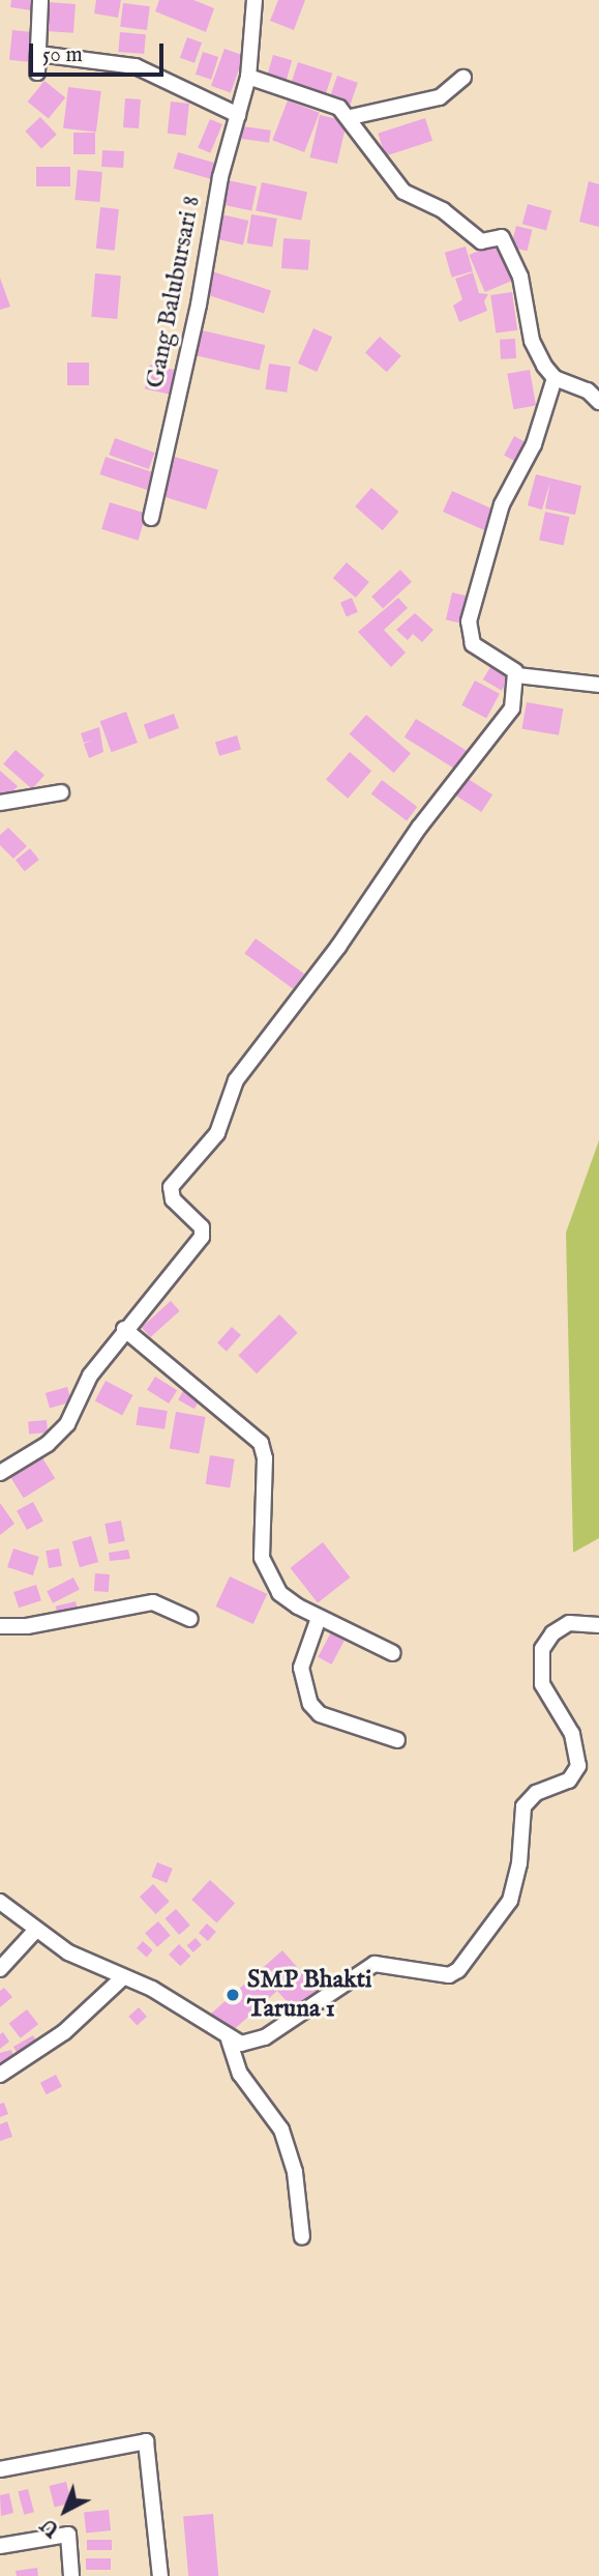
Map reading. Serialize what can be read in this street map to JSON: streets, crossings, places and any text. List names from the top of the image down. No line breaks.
{"streets":{"street":["Gang Balubursari 8"]},"places":["SMP Bhakti Taruna 1"],"scale_bar":"50 m","north":"bottom left"}
